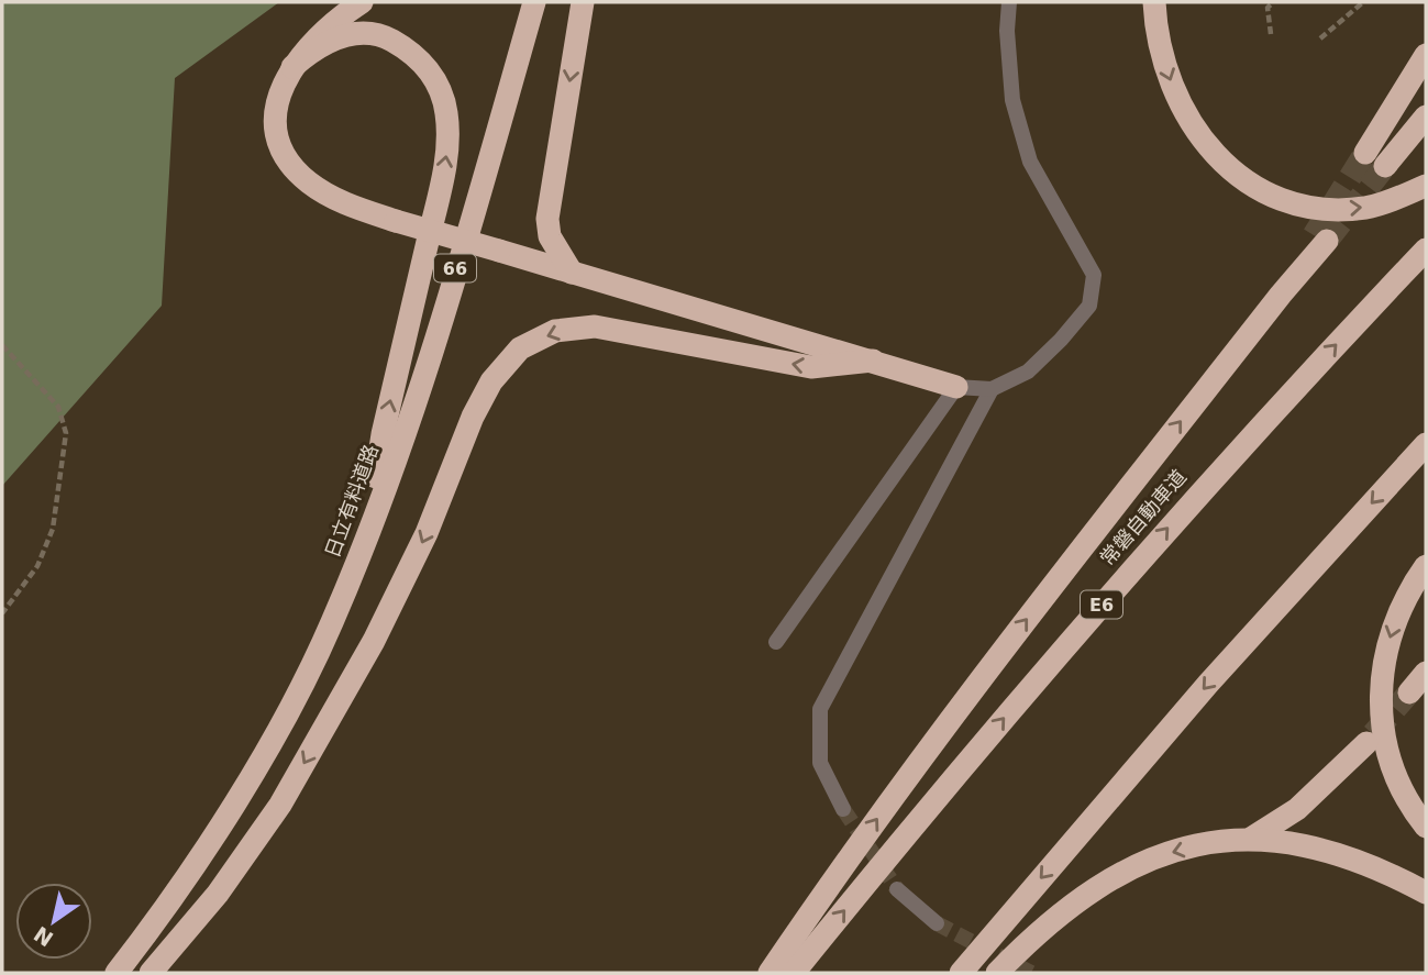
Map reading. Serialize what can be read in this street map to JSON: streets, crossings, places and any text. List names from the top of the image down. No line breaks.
{"streets":{"highway":["66","日立有料道路","常磐自動車道","E6"]},"north":"bottom left"}
